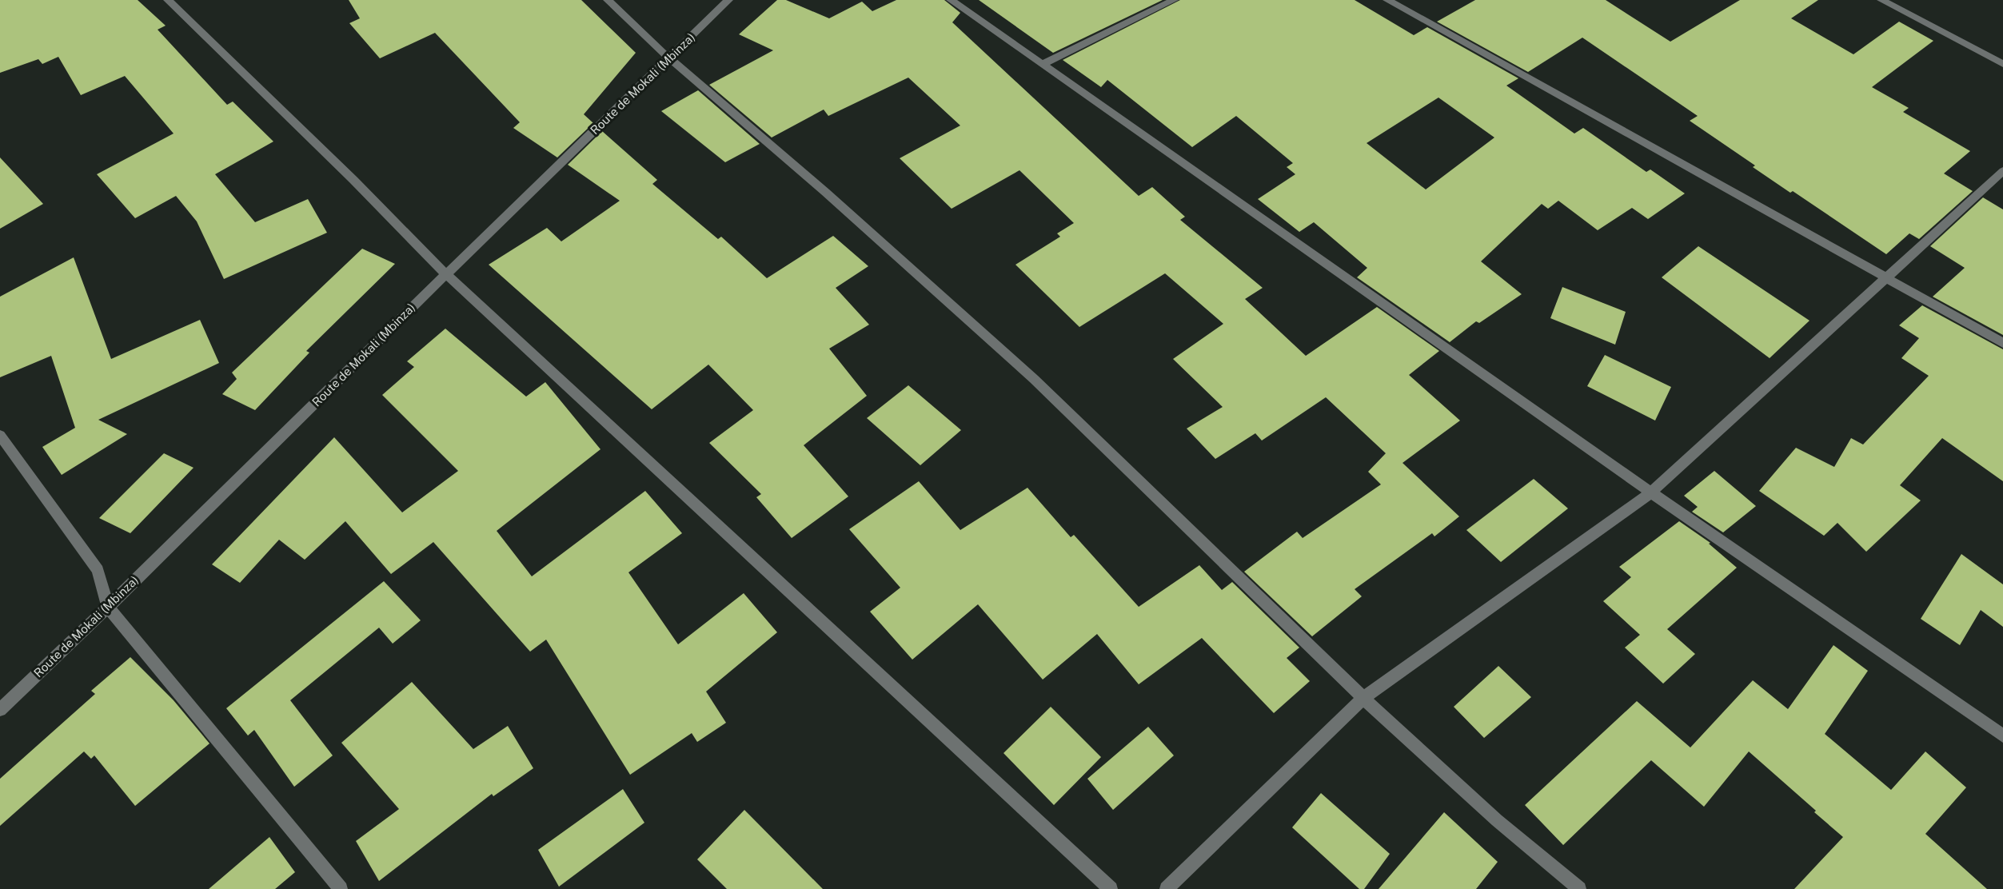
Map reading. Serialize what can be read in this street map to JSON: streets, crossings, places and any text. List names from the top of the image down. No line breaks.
{"streets":{"street":["Route de Mokali (Mbinza)"]}}
